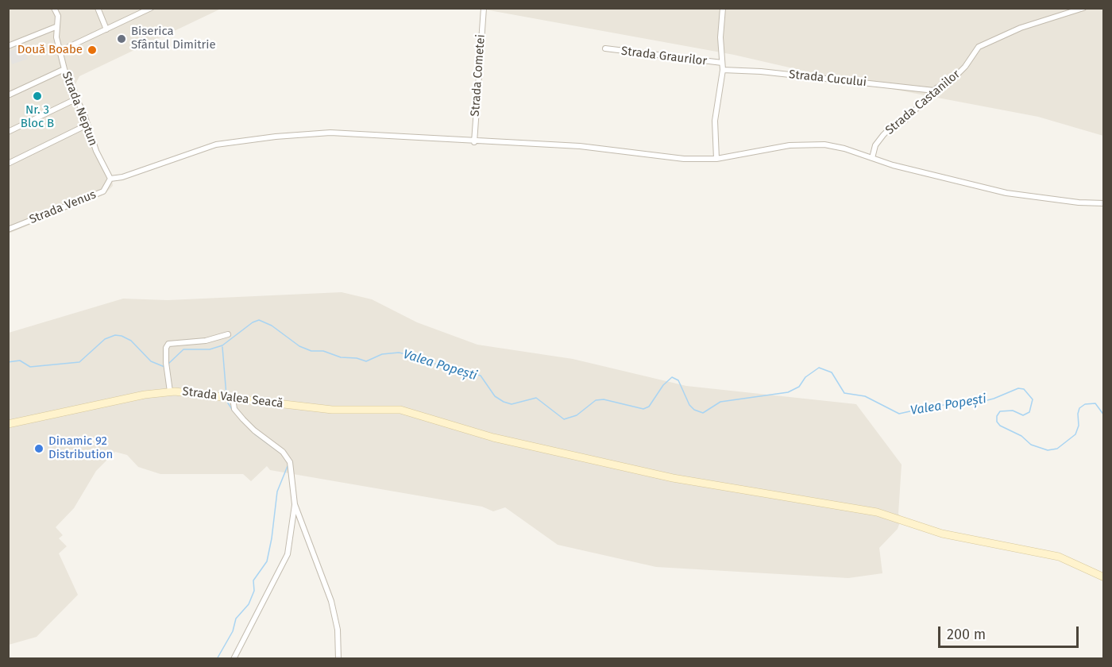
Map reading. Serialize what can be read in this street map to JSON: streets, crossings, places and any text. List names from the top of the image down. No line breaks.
{"streets":{"main road":["Strada Valea Seacă"],"street":["Strada Graurilor","Strada Cometei","Strada Cucului","Strada Castanilor","Strada Neptun","Strada Venus"]},"crossings":[["Strada Cucului","Strada Castanilor"],["Strada Neptun","Strada Venus"]],"water":["Valea Popești"],"places":["Biserica Sfântul Dimitrie","Două Boabe","Nr. 3 Bloc B","Dinamic 92 Distribution"],"scale_bar":"200 m"}
